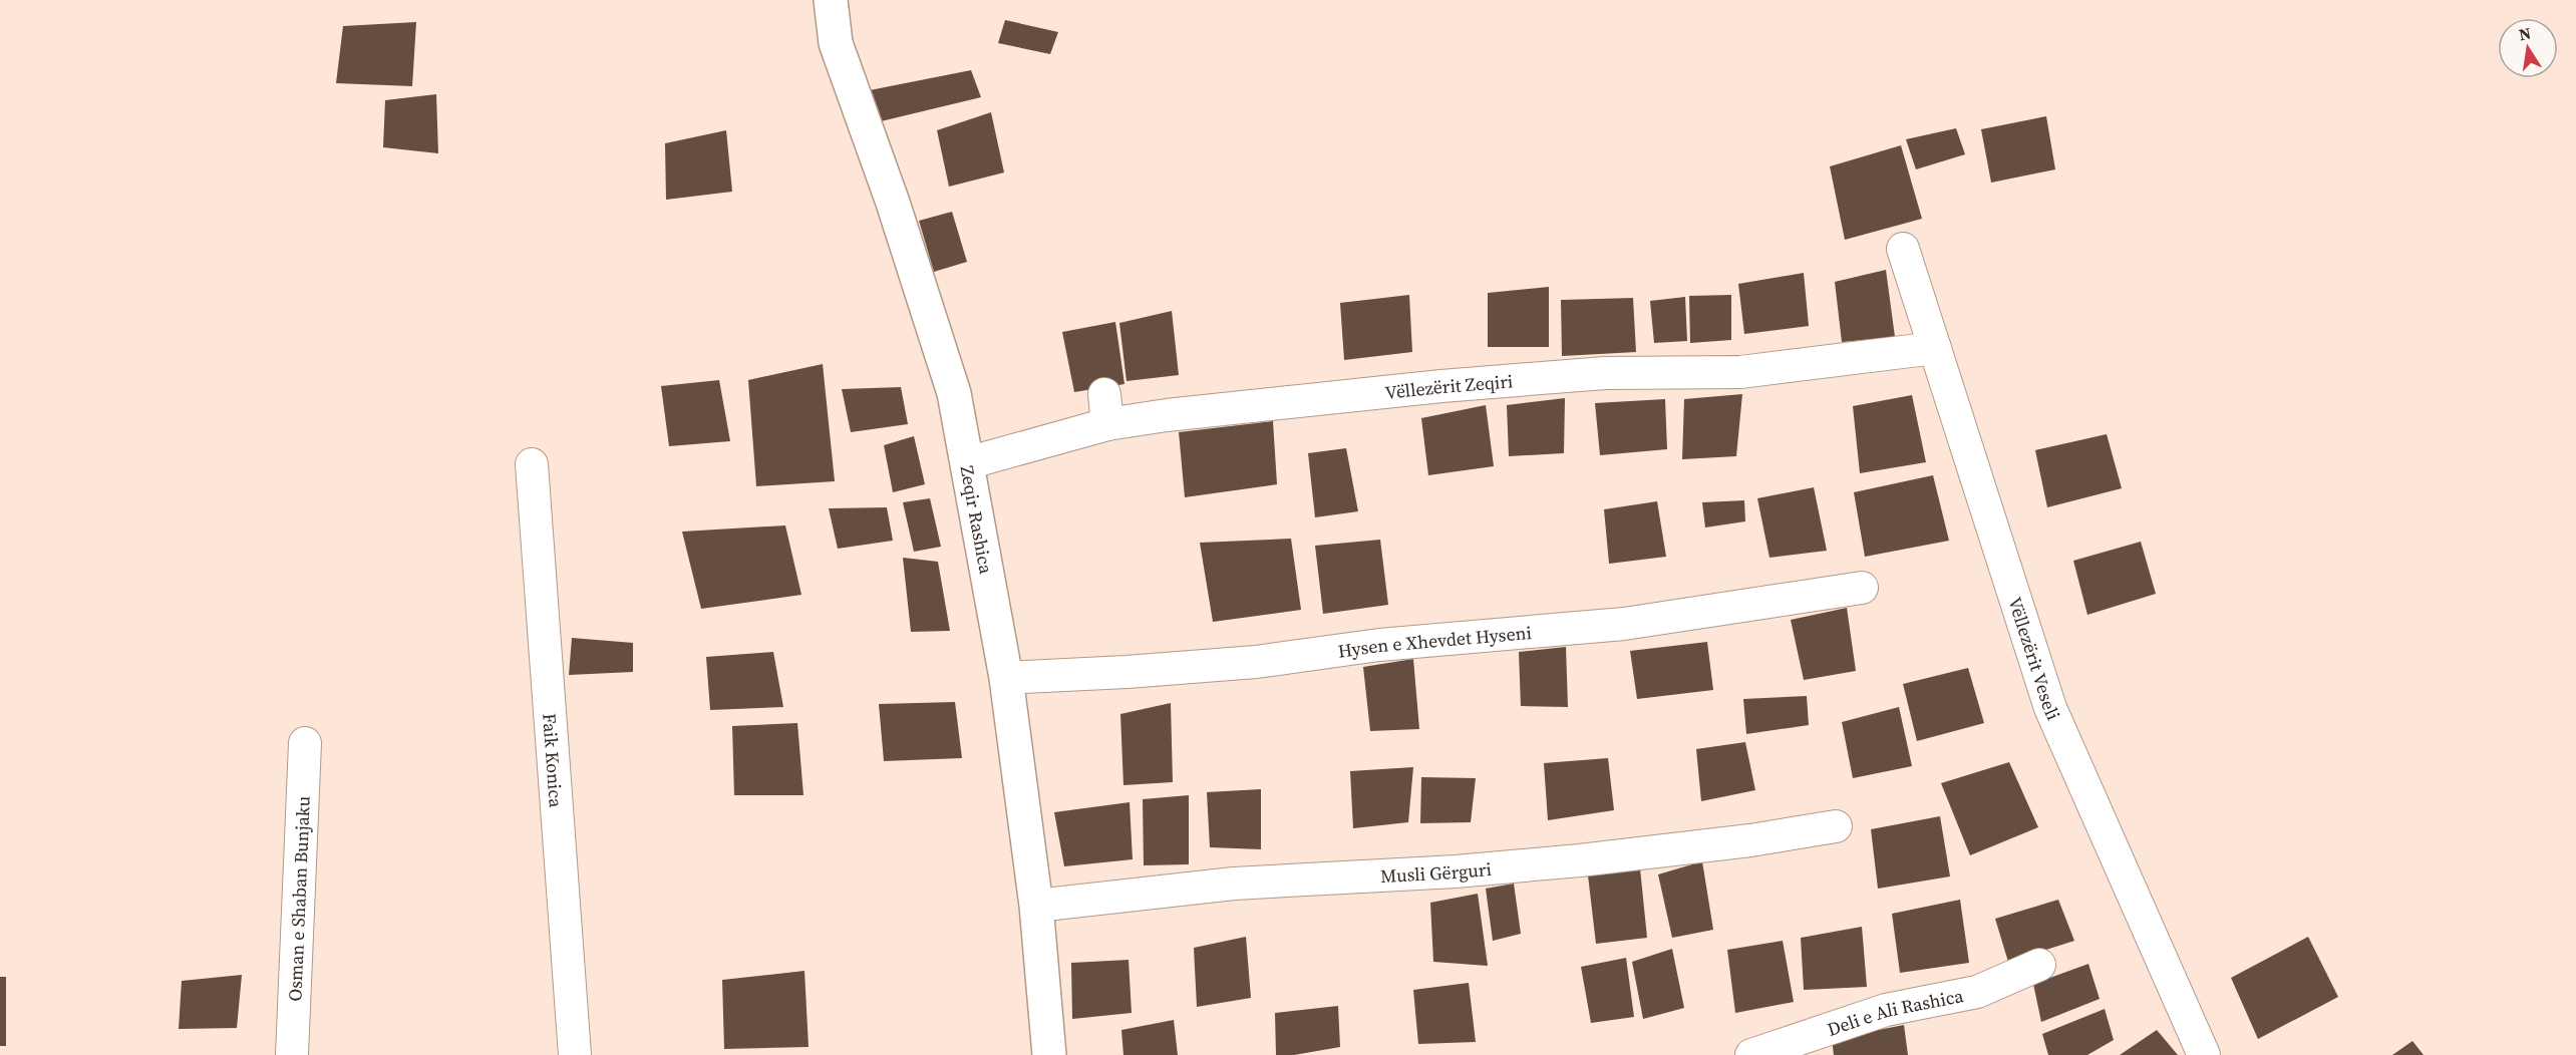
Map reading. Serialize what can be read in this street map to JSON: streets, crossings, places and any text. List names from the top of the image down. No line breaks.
{"streets":{"street":["Vëllezërit Zeqiri","Zeqir Rashica","Hysen e Xhevdet Hyseni","Vëllezërit Veseli","Faik Konica","Musli Gërguri","Osman e Shaban Bunjaku","Deli e Ali Rashica"]},"crossings":[["Vëllezërit Zeqiri","Zeqir Rashica"],["Vëllezërit Zeqiri","Vëllezërit Veseli"],["Zeqir Rashica","Hysen e Xhevdet Hyseni"],["Zeqir Rashica","Musli Gërguri"]],"north":"top"}
